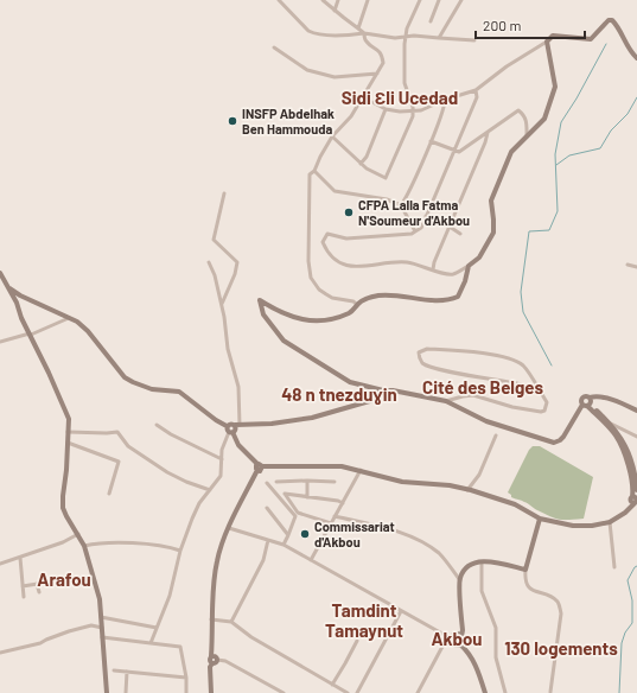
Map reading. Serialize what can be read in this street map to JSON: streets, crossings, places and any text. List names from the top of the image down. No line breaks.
{"districts":["Sidi Ɛli Ucedad","Cité des Belges","48 n tnezduɣin","Arafou","Tamdint Tamaynut","Akbou","130 logements"],"places":["INSFP Abdelhak Ben Hammouda","CFPA Lalla Fatma N'Soumeur d'Akbou","Commissariat d'Akbou"],"scale_bar":"200 m"}
